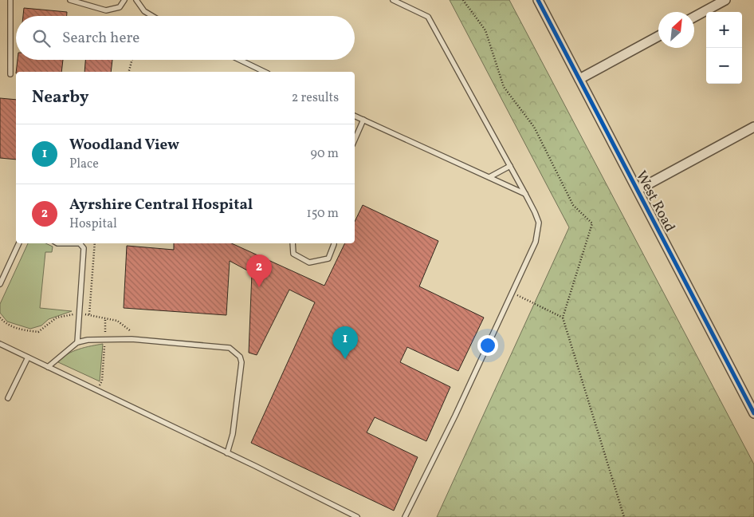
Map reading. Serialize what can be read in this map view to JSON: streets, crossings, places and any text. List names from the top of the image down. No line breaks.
{"streets":{"street":["West Road"]},"north":"top right","page":{"map_buttons":["+","−"],"search":"Search here","heading":["Nearby","2 results"],"list":[{"mark":"1","name":"Woodland View","note":"Place","value":"90 m"},{"mark":"2","name":"Ayrshire Central Hospital","note":"Hospital","value":"150 m"}],"pins":["2","1"]}}
